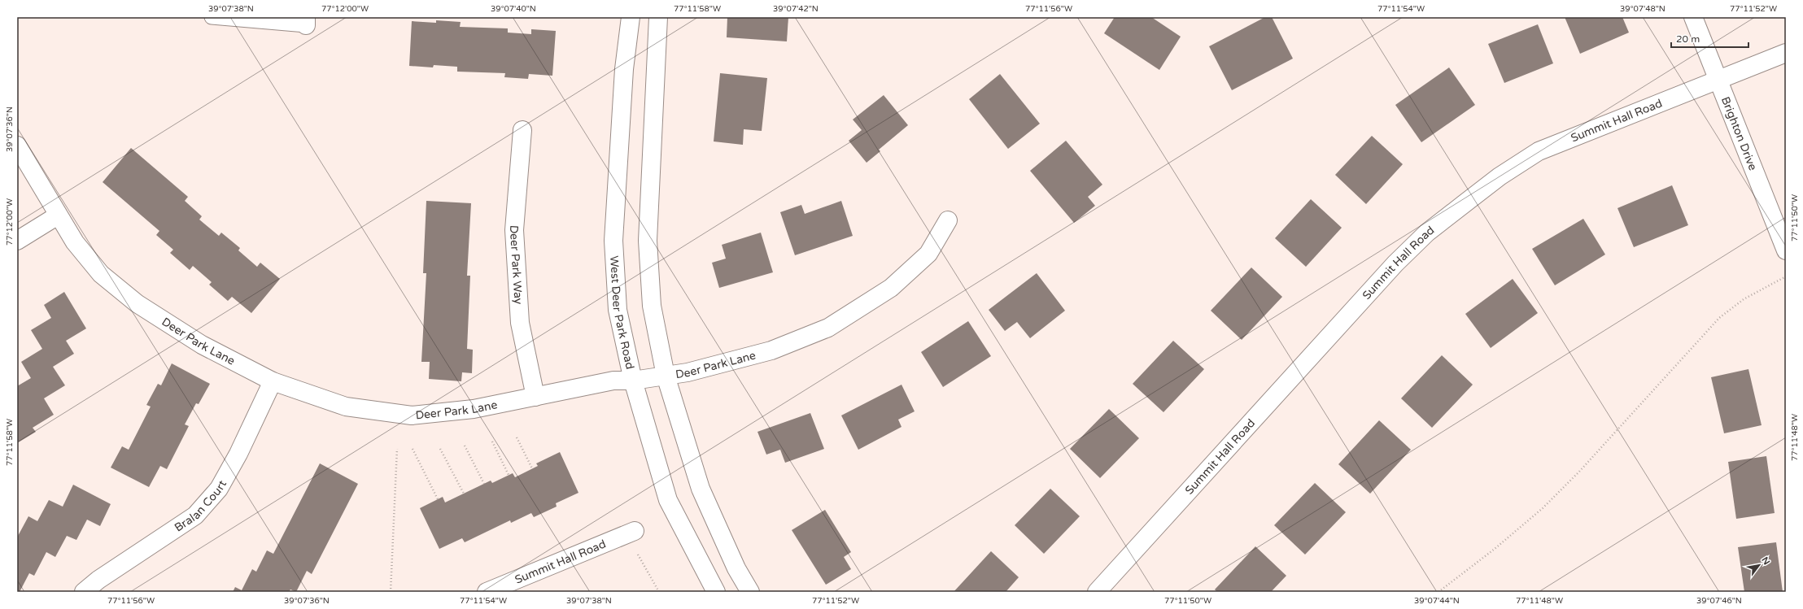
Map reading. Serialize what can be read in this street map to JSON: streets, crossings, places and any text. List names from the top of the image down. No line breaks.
{"streets":{"street":["Summit Hall Road","Brighton Drive","Deer Park Way","West Deer Park Road","Deer Park Lane","Bralan Court"]},"crossings":[["Summit Hall Road","Brighton Drive"],["Deer Park Way","Deer Park Lane"],["West Deer Park Road","Deer Park Lane"],["Deer Park Lane","Bralan Court"]],"scale_bar":"20 m","north":"top right","coordinates":["39°07'38\"N","77°12'00\"W","39°07'40\"N","77°11'58\"W","39°07'42\"N","77°11'56\"W","77°11'54\"W","39°07'48\"N","77°11'52\"W","39°07'36\"N","77°11'50\"W","77°11'48\"W","39°07'44\"N","39°07'46\"N"]}
